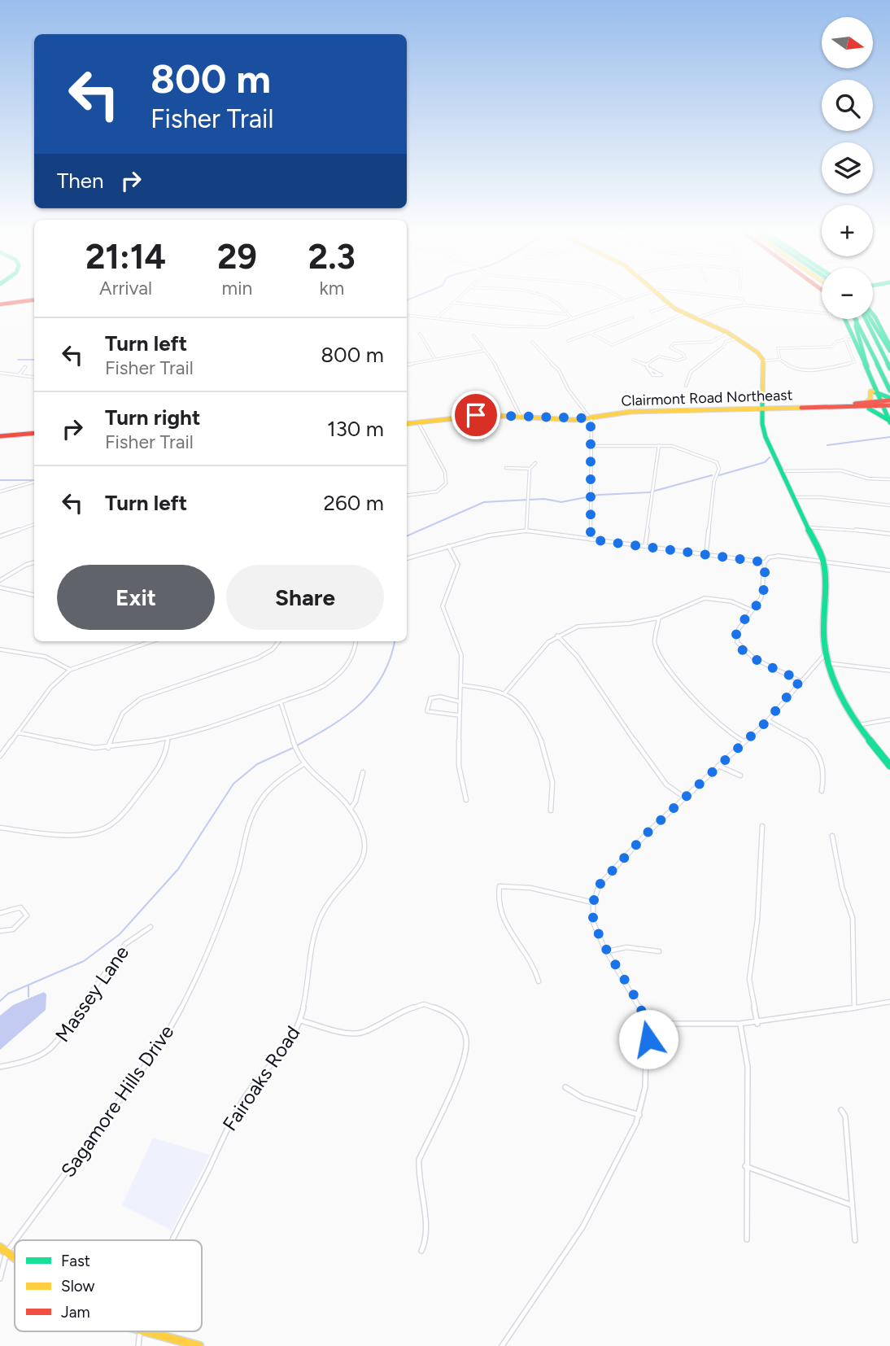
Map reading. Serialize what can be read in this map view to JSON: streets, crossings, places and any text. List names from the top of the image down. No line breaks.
{"streets":{"main road":["Clairmont Road Northeast"],"street":["Massey Lane","Fairoaks Road","Sagamore Hills Drive"]},"crossings":[["Fairoaks Road","Sagamore Hills Drive"]],"legend":["Fast","Slow","Jam"],"north":"right","page":{"map_buttons":["+","−"],"turn":["800 m","Fisher Trail"],"then":"Then","eta":["21:14","Arrival","29","min","2.3","km"],"list":[{"name":"Turn left","note":"Fisher Trail","value":"800 m"},{"name":"Turn right","note":"Fisher Trail","value":"130 m"},{"name":"Turn left","value":"260 m"}],"buttons":["Exit","Share"]}}
